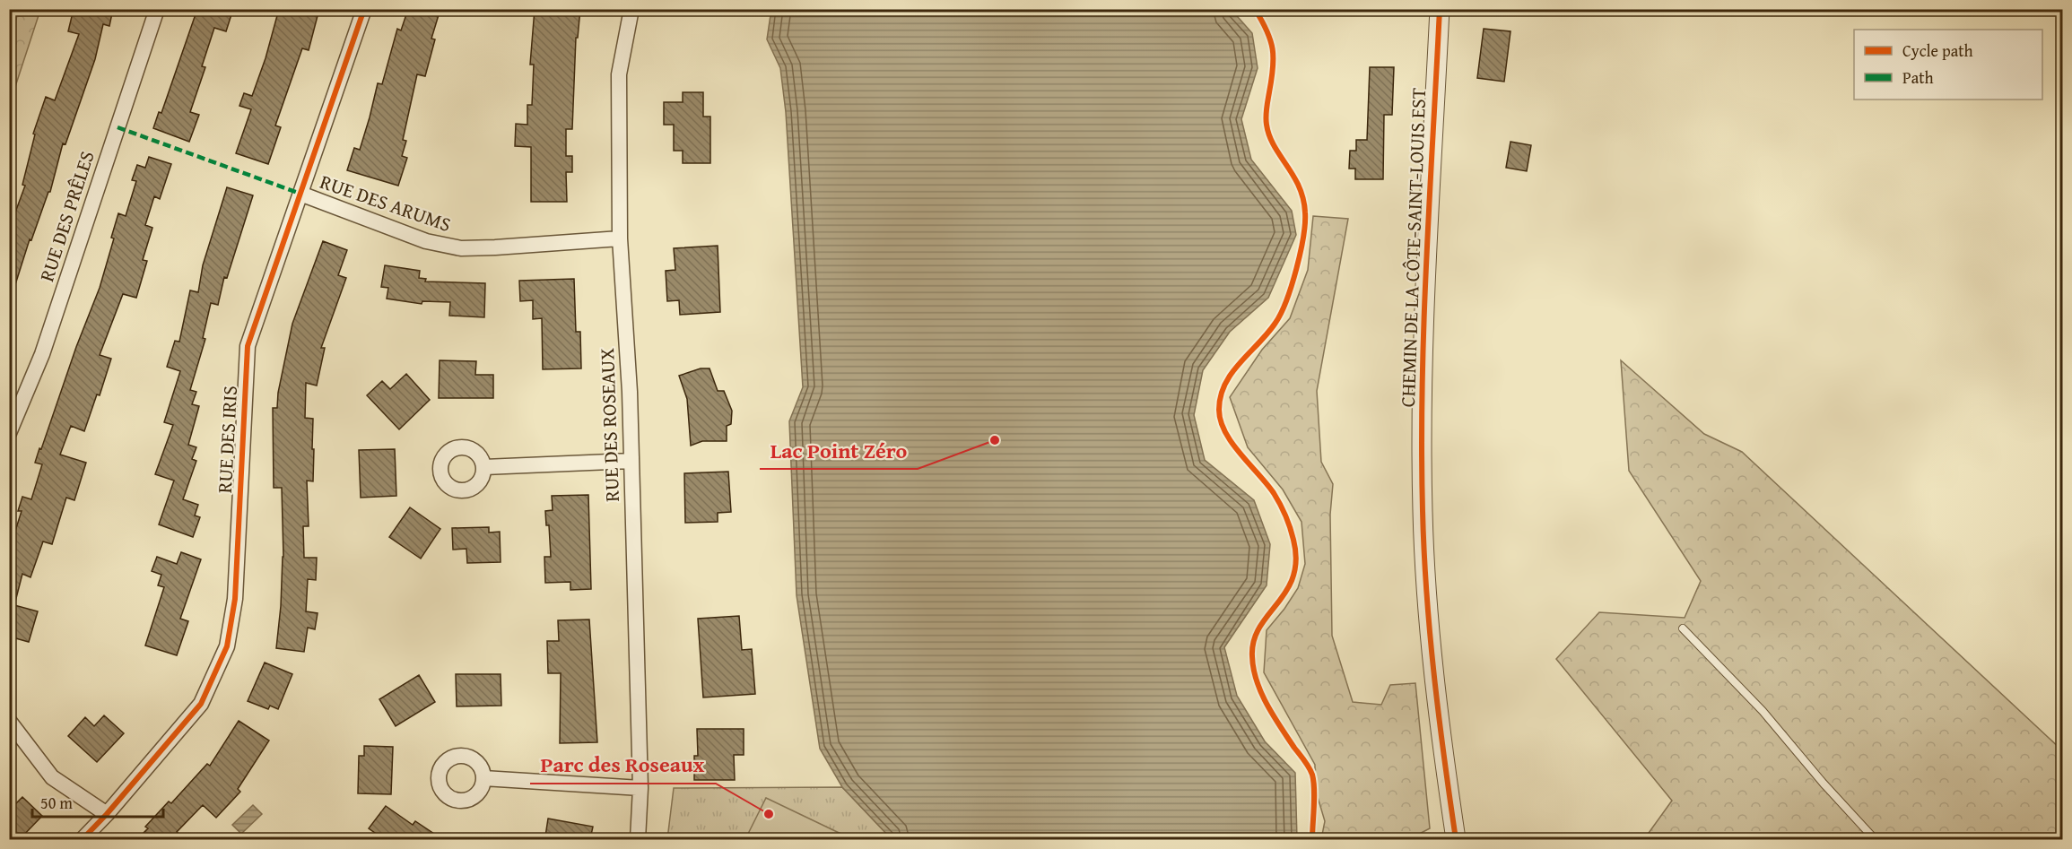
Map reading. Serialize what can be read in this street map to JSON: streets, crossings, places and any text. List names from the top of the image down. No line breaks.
{"streets":{"street":["RUE DES ARUMS","RUE DES PRÊLES","CHEMIN DE LA CÔTE-SAINT-LOUIS EST","RUE DES ROSEAUX","RUE DES IRIS"]},"crossings":[["RUE DES ARUMS","RUE DES ROSEAUX"],["RUE DES ARUMS","RUE DES IRIS"]],"places":["Lac Point Zéro","Parc des Roseaux"],"legend":["Cycle path","Path"],"scale_bar":"50 m"}
